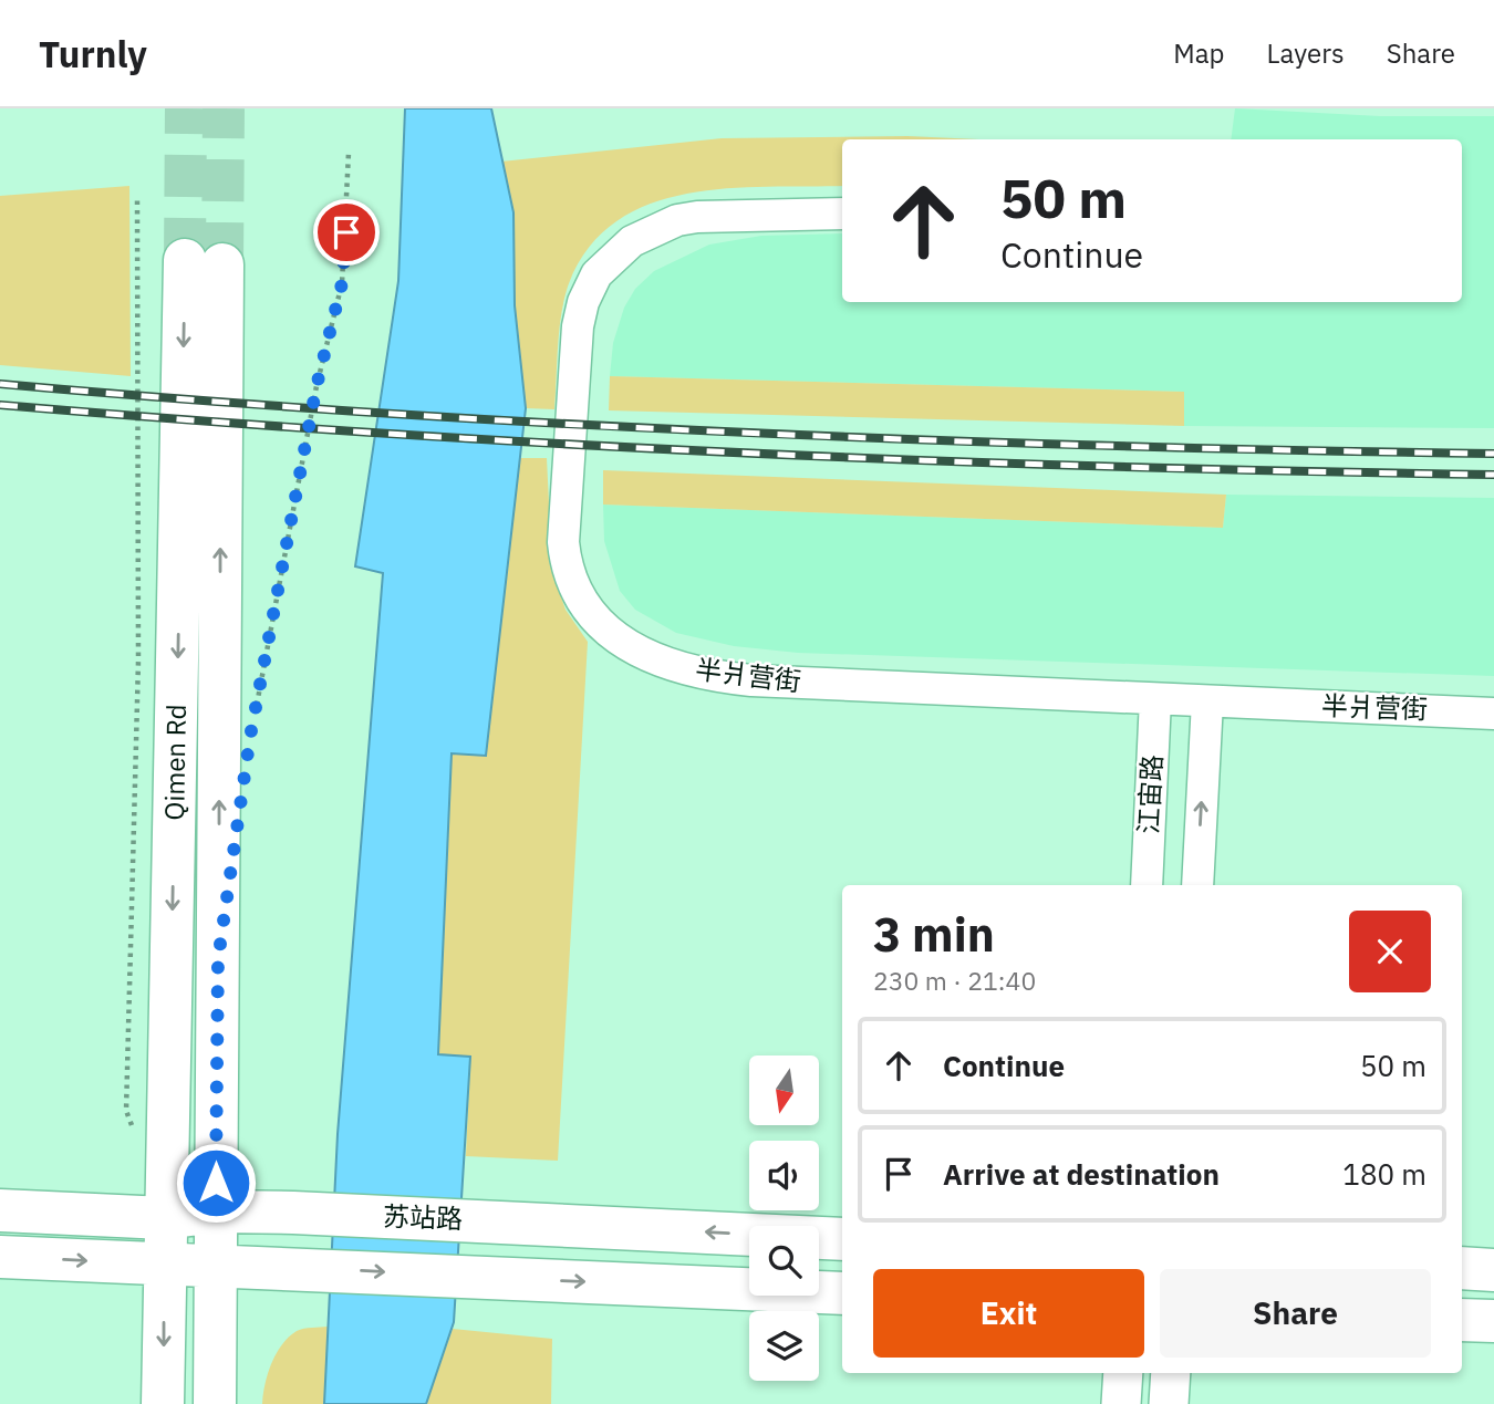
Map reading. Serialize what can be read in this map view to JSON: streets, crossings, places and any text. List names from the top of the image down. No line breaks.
{"streets":{"main road":["Qimen Rd","苏站路"],"street":["半爿营街","江宙路"]},"crossings":[["半爿营街","江宙路"],["Qimen Rd","苏站路"]],"north":"bottom","page":{"header":"Turnly","nav":["Map","Layers","Share"],"turn":["50 m","Continue"],"heading":["3 min","230 m · 21:40"],"list":[{"name":"Continue","value":"50 m"},{"name":"Arrive at destination","value":"180 m"}],"buttons":["Exit","Share"]}}
